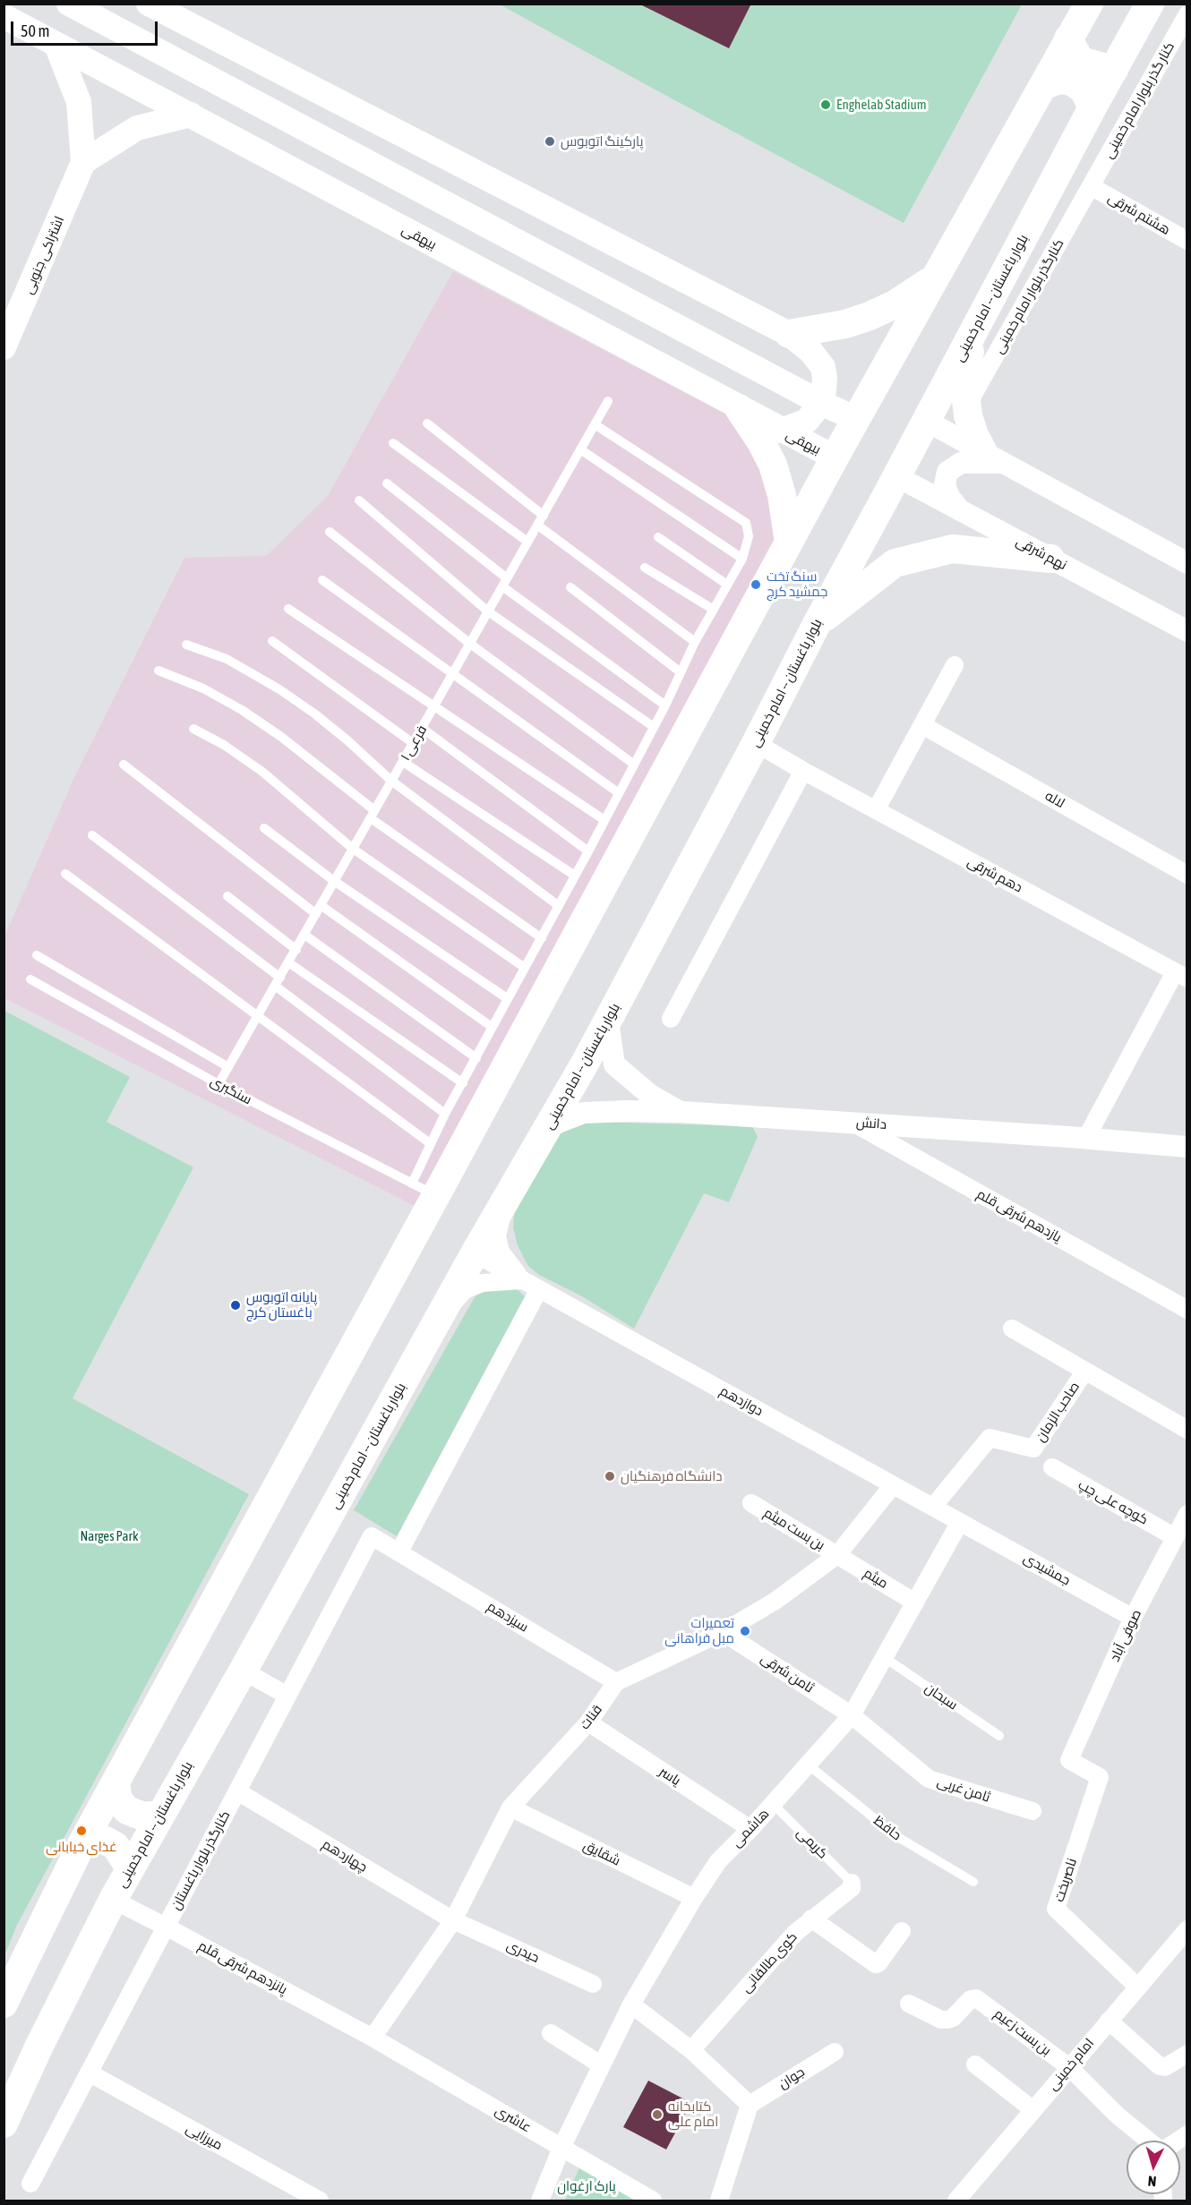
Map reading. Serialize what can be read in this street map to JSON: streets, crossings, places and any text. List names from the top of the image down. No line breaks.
{"streets":{"main road":["بیهقی","اشتراکی جنوبی","بلوار باغستان -- امام خمینی"],"street":["کنار گذر بلوار امام خمینی","هشتم شرقی","کنارگذر بلوار امام خمینی","نهم شرقی","لاله","دهم شرقی","دانش","یازدهم شرقی قلم","دوازدهم","صاحب الزمان","کوچه علی چپ","بن بست میثم","جمشیدی","میثم","سیزدهم","صوفی آباد","ثامن شرقی","قنات","یاسر","ثامن غربی","هاشمی","شقایق","چهاردهم","کنارگذر بلوار باغستان","ناصربخت","حیدری","کوی طالقانی","پانزدهم شرقی قلم","بن بست زعیم","امام خمینی","جوان","عاشری","میرزایی"],"lane":["۱ فرعی","سنگبری","سبحان","حافظ","کریمی"]},"crossings":[["کنار گذر بلوار امام خمینی","هشتم شرقی"],["کنار گذر بلوار امام خمینی","کنارگذر بلوار امام خمینی"],["هشتم شرقی","کنارگذر بلوار امام خمینی"],["بیهقی","اشتراکی جنوبی"],["بلوار باغستان -- امام خمینی","نهم شرقی"],["بلوار باغستان -- امام خمینی","دهم شرقی"],["بلوار باغستان -- امام خمینی","دانش"],["بلوار باغستان -- امام خمینی","دوازدهم"],["بلوار باغستان -- امام خمینی","پانزدهم شرقی قلم"],["۱ فرعی","سنگبری"],["دانش","یازدهم شرقی قلم"],["دوازدهم","صاحب الزمان"],["دوازدهم","جمشیدی"],["دوازدهم","هاشمی"],["کوچه علی چپ","صوفی آباد"],["بن بست میثم","میثم"],["جمشیدی","صوفی آباد"],["جمشیدی","هاشمی"],["میثم","هاشمی"],["سیزدهم","قنات"],["سیزدهم","کنارگذر بلوار باغستان"],["صوفی آباد","ناصربخت"],["ثامن شرقی","ثامن غربی"],["ثامن شرقی","هاشمی"],["سبحان","هاشمی"],["قنات","یاسر"],["قنات","شقایق"],["قنات","چهاردهم"],["قنات","حیدری"],["قنات","پانزدهم شرقی قلم"],["قنات","عاشری"],["یاسر","هاشمی"],["ثامن غربی","هاشمی"],["هاشمی","حافظ"],["هاشمی","کریمی"],["هاشمی","شقایق"],["هاشمی","عاشری"],["کریمی","کوی طالقانی"],["چهاردهم","کنارگذر بلوار باغستان"],["چهاردهم","حیدری"],["کنارگذر بلوار باغستان","پانزدهم شرقی قلم"],["کنارگذر بلوار باغستان","میرزایی"],["ناصربخت","امام خمینی"],["پانزدهم شرقی قلم","عاشری"],["بن بست زعیم","امام خمینی"]],"parks":["Narges Park","پارک ارغوان"],"places":["Enghelab Stadium","پارکینگ اتوبوس","سنگ تخت جمشید کرج","پایانه اتوبوس باغستان کرج","دانشگاه فرهنگیان","تعمیرات مبل فراهانی","غذای خیابانی","کتابخانه امام علی"],"scale_bar":"50 m","north":"bottom"}
